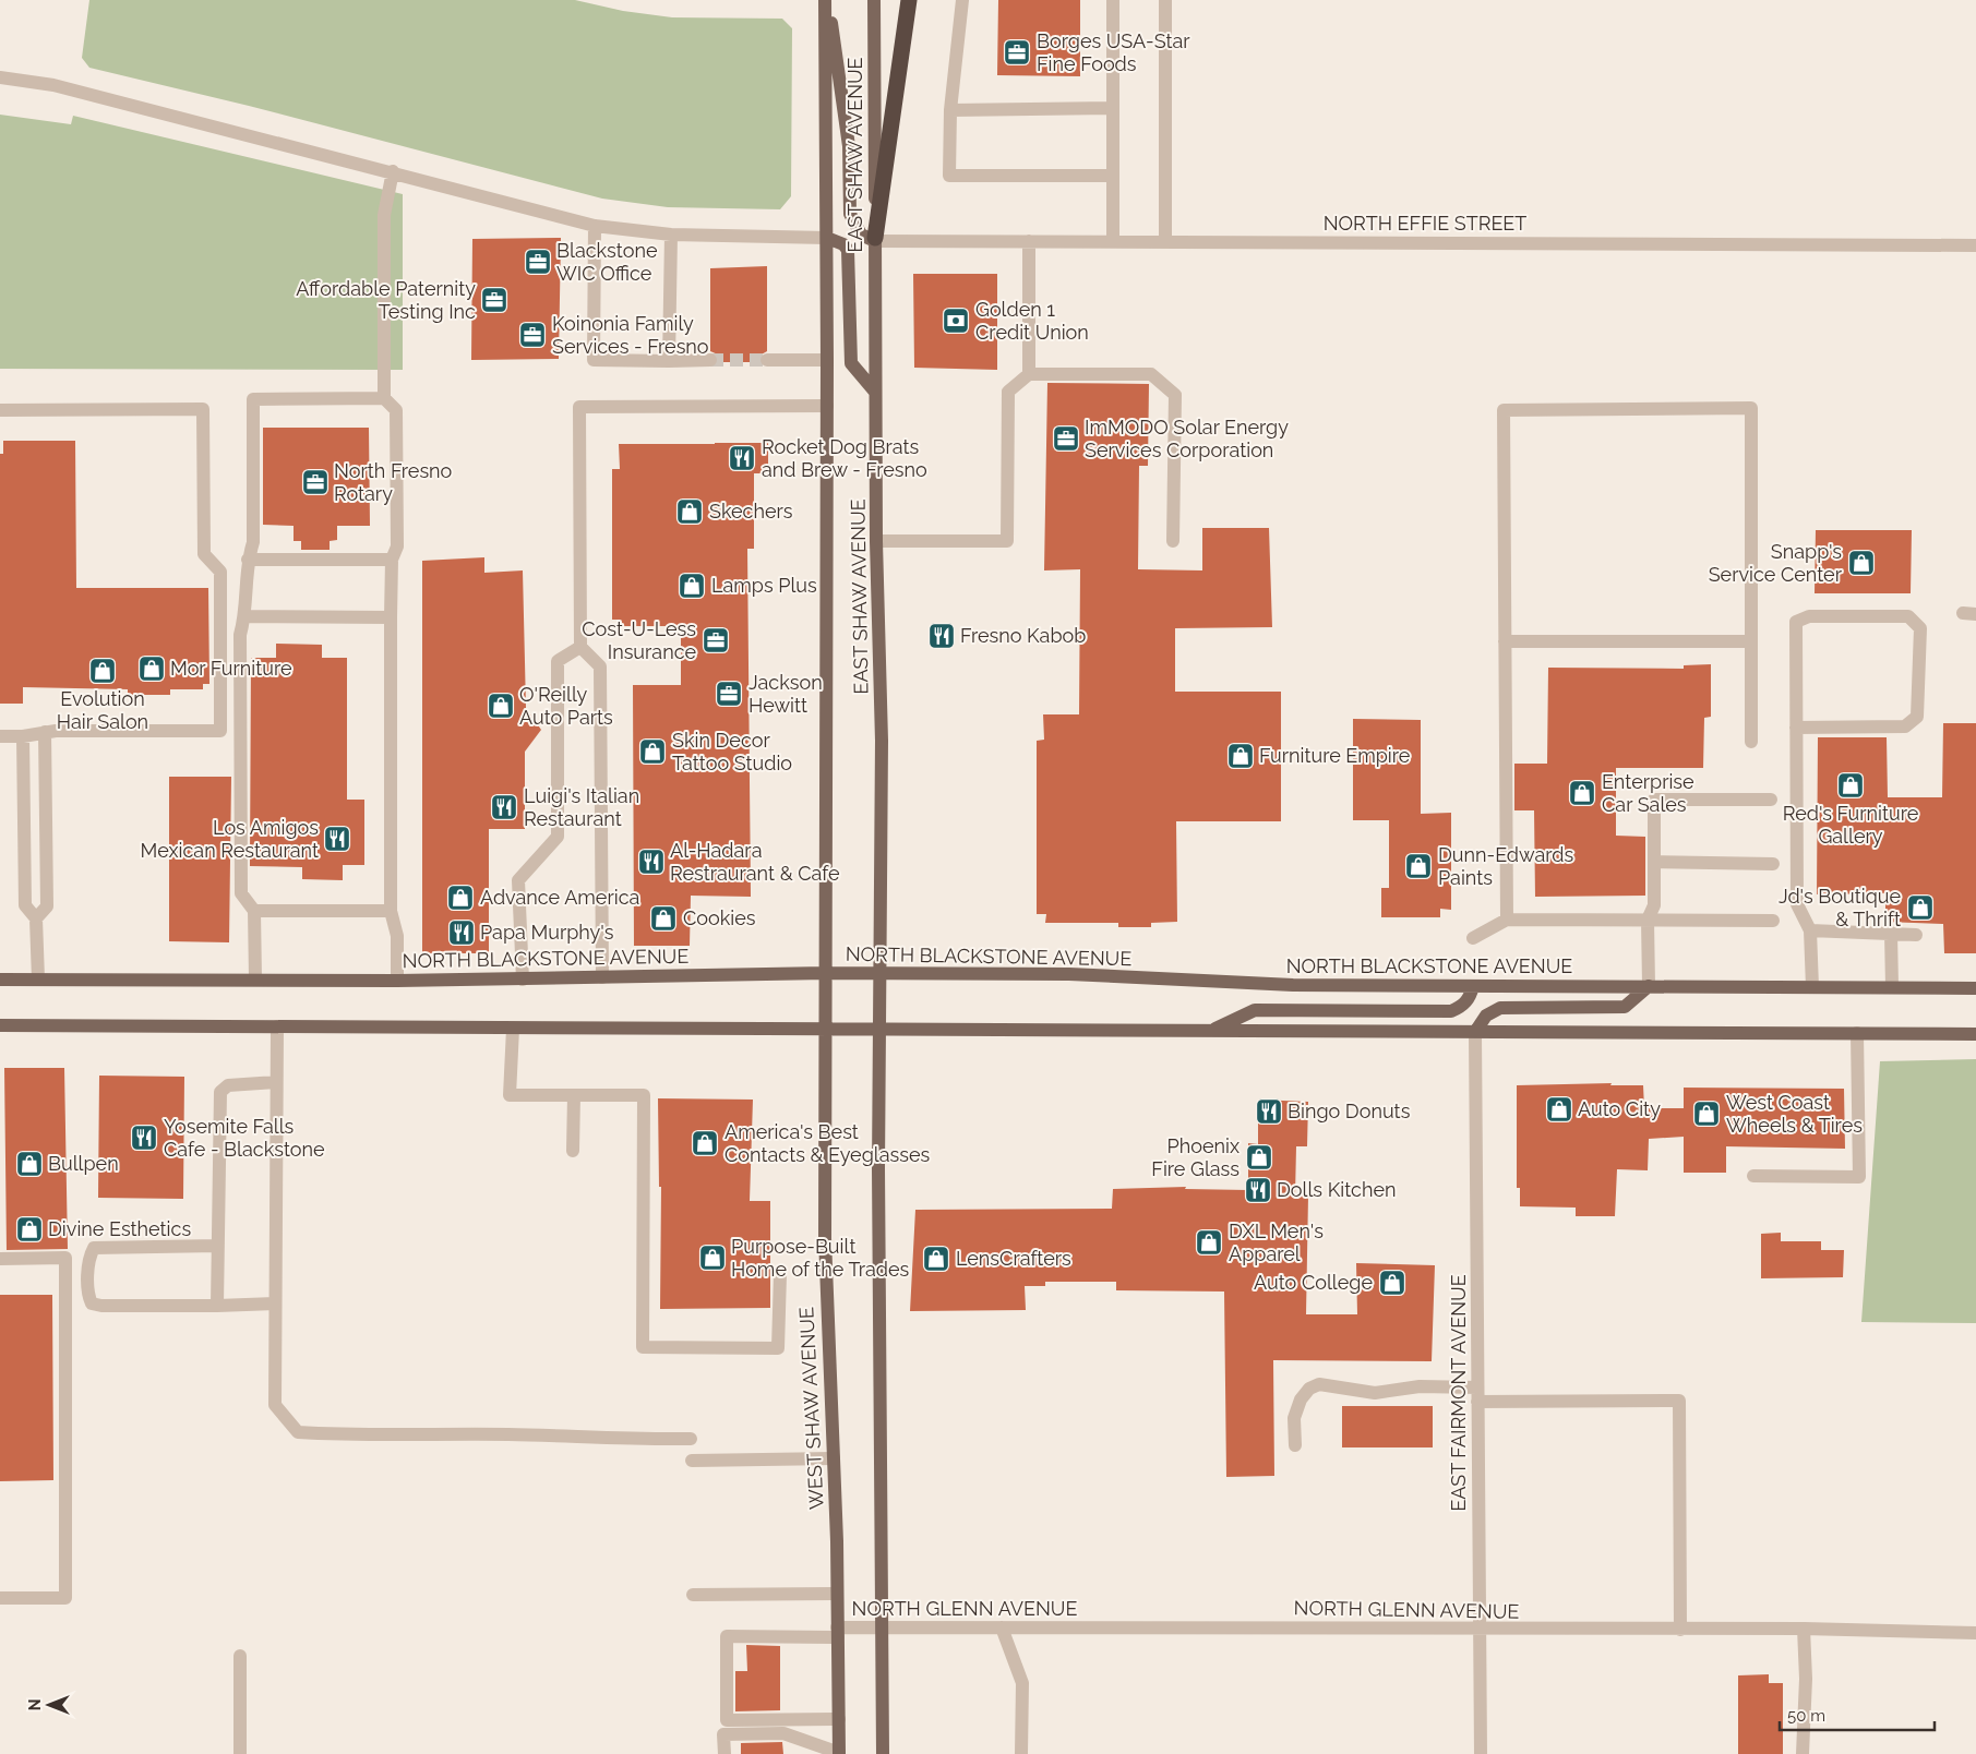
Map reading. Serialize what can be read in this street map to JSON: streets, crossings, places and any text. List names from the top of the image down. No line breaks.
{"streets":{"main road":["EAST SHAW AVENUE","NORTH BLACKSTONE AVENUE","WEST SHAW AVENUE"],"street":["NORTH EFFIE STREET","EAST FAIRMONT AVENUE","NORTH GLENN AVENUE"]},"crossings":[["EAST SHAW AVENUE","NORTH EFFIE STREET"],["EAST SHAW AVENUE","NORTH BLACKSTONE AVENUE"],["EAST SHAW AVENUE","WEST SHAW AVENUE"],["EAST FAIRMONT AVENUE","NORTH GLENN AVENUE"],["WEST SHAW AVENUE","NORTH GLENN AVENUE"]],"places":{"office":["Borges USA-Star Fine Foods","Blackstone WIC Office","Affordable Paternity Testing Inc","Koinonia Family Services - Fresno","ImMODO Solar Energy Services Corporation","North Fresno Rotary","Cost-U-Less Insurance","Jackson Hewitt"],"bank":["Golden 1 Credit Union"],"restaurant":["Rocket Dog Brats and Brew - Fresno","Fresno Kabob","Luigi's Italian Restaurant","Los Amigos Mexican Restaurant","Al-Hadara Restraurant & Cafe","Papa Murphy's","Bingo Donuts","Yosemite Falls Cafe - Blackstone","Dolls Kitchen"],"shop":["Skechers","Snapp's Service Center","Lamps Plus","Mor Furniture","Evolution Hair Salon","O'Reilly Auto Parts","Skin Decor Tattoo Studio","Furniture Empire","Red's Furniture Gallery","Enterprise Car Sales","Dunn-Edwards Paints","Advance America","Jd's Boutique & Thrift","Cookies","Auto City","West Coast Wheels & Tires","America's Best Contacts & Eyeglasses","Phoenix Fire Glass","Bullpen","Divine Esthetics","DXL Men's Apparel","Purpose-Built Home of the Trades","LensCrafters","Auto College"]},"scale_bar":"50 m","north":"left"}
